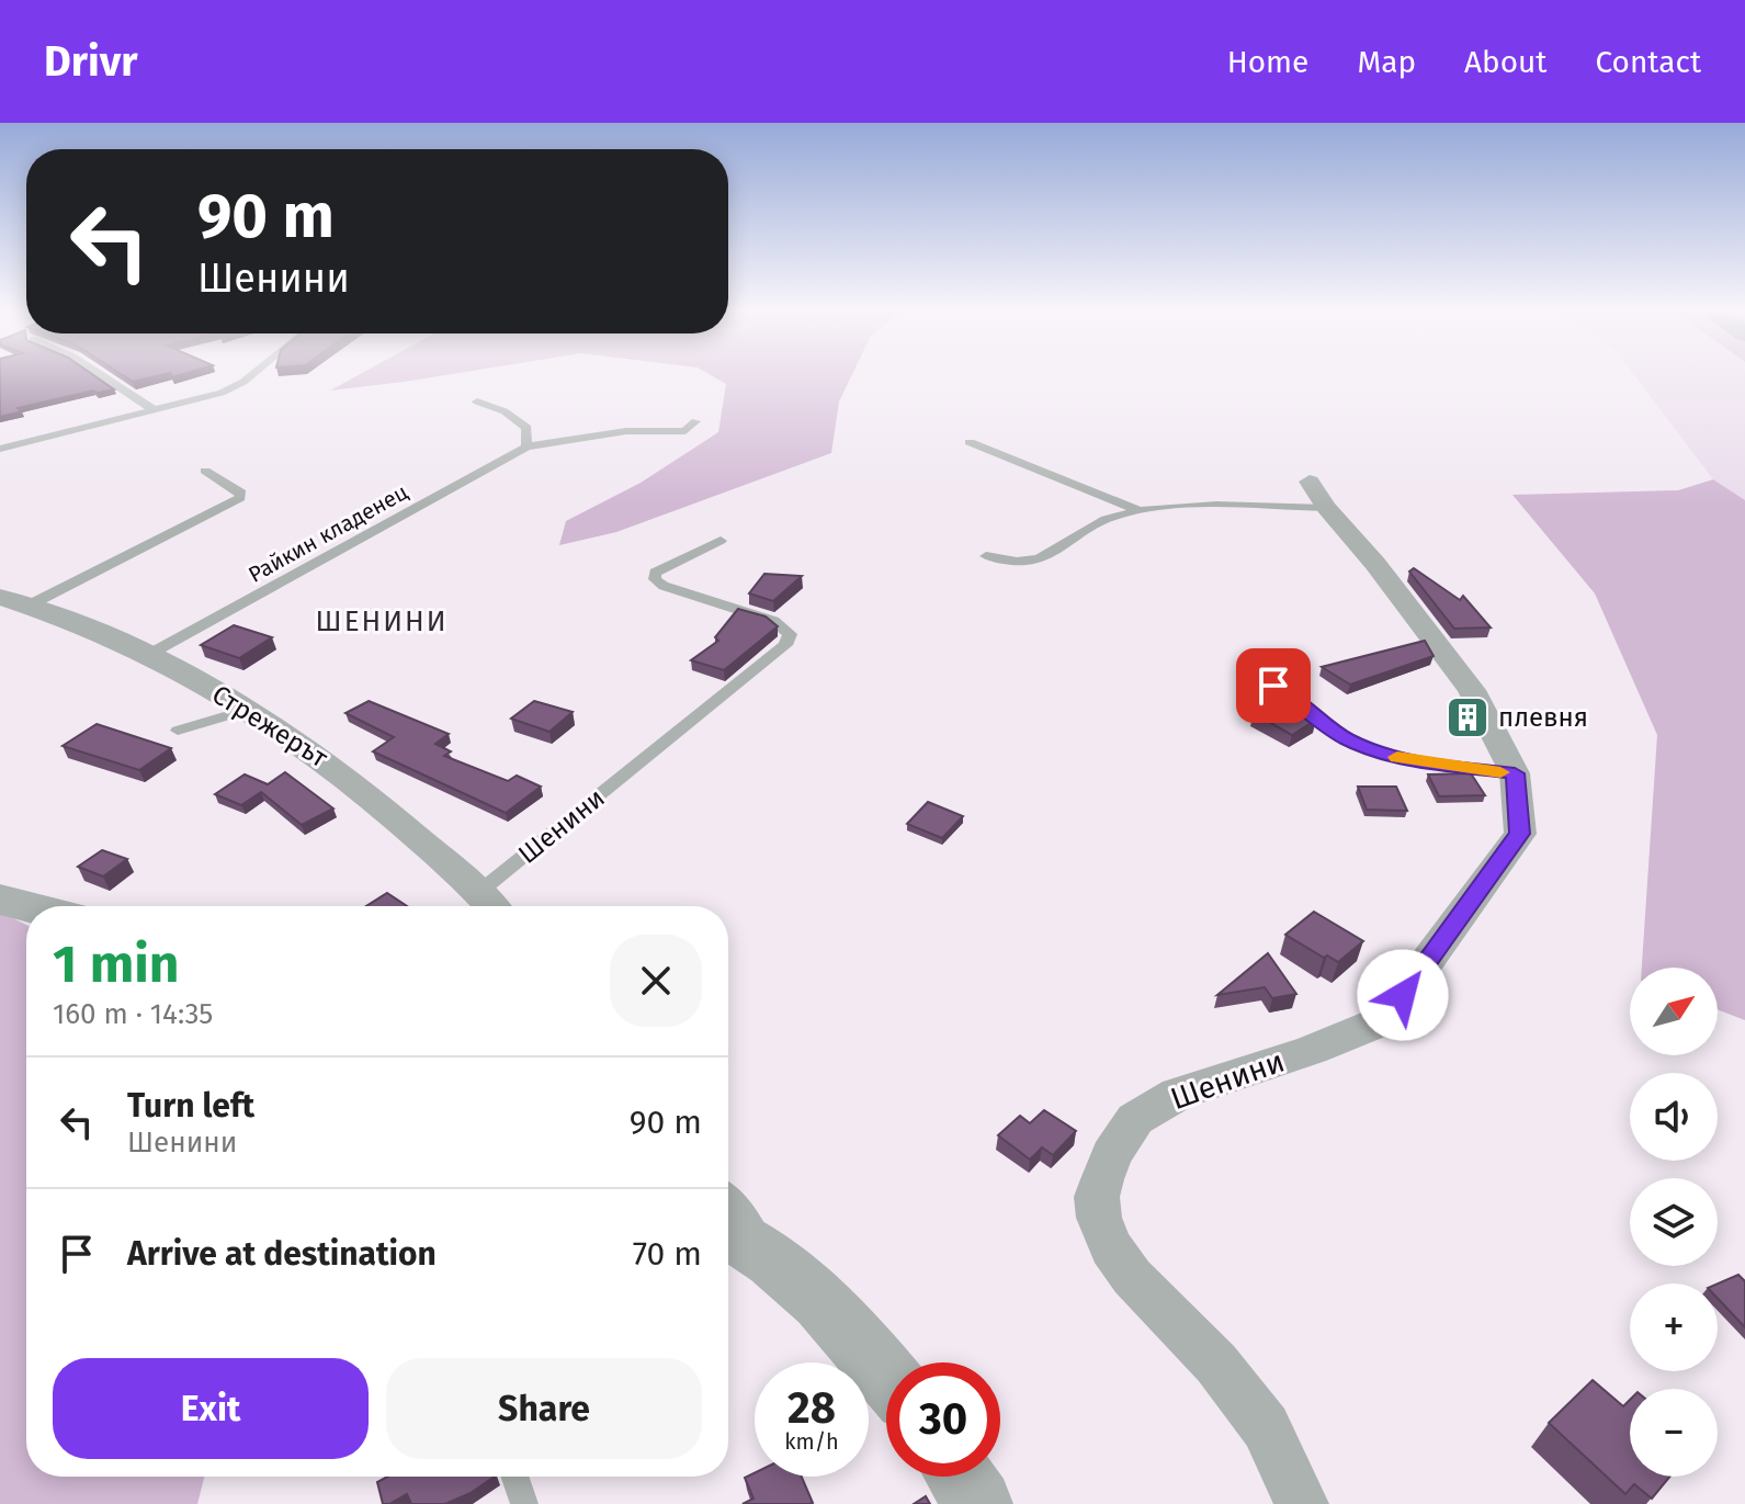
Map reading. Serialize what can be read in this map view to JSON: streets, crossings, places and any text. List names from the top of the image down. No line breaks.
{"streets":{"street":["Стрежерът","Шенини"],"lane":["Райкин кладенец"]},"crossings":[["Райкин кладенец","Стрежерът"],["Стрежерът","Шенини"]],"districts":["ШЕНИНИ"],"places":{"building":["плевня"]},"north":"top right","page":{"header":"Drivr","nav":["Home","Map","About","Contact"],"turn":["90 m","Шенини"],"heading":["1 min","160 m · 14:35"],"map_buttons":["+","−"],"list":[{"name":"Turn left","note":"Шенини","value":"90 m"},{"name":"Arrive at destination","value":"70 m"}],"buttons":["Exit","Share"],"speed":"28 km/h","limit":"30"}}
